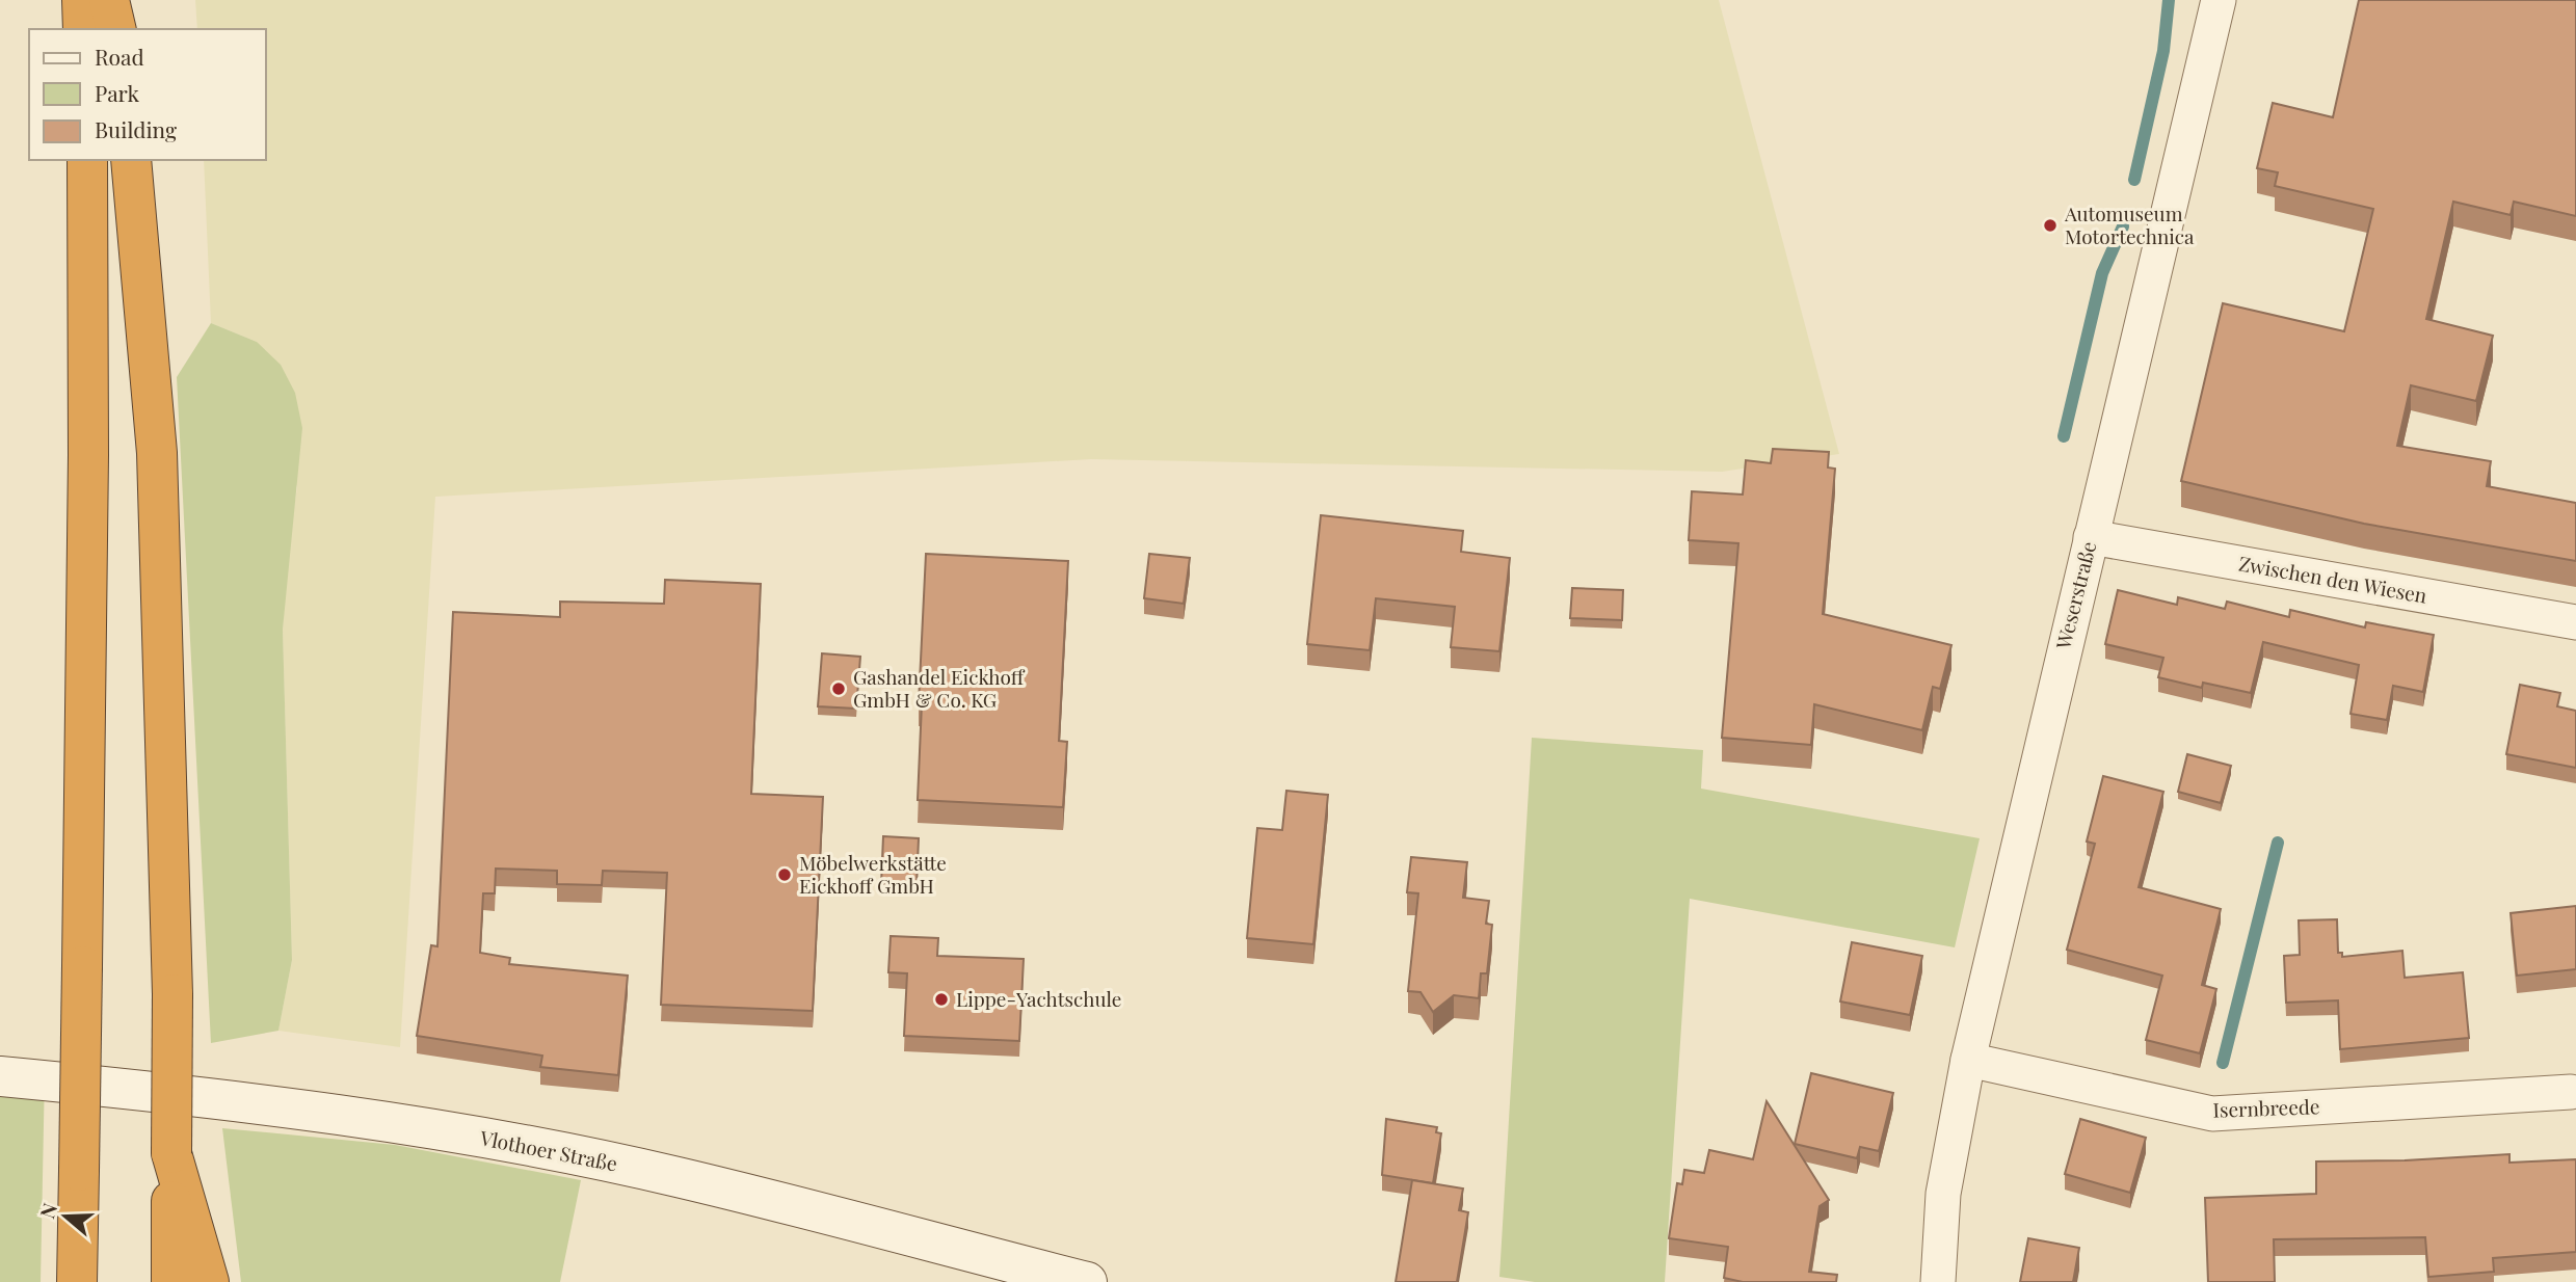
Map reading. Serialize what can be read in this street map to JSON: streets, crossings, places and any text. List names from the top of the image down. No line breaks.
{"streets":{"main road":["Vlothoer Straße"],"street":["Zwischen den Wiesen","Weserstraße","Isernbreede"]},"crossings":[["Zwischen den Wiesen","Weserstraße"],["Weserstraße","Isernbreede"]],"places":["Automuseum Motortechnica","Gashandel Eickhoff GmbH & Co. KG","Möbelwerkstätte Eickhoff GmbH","Lippe-Yachtschule"],"legend":["Road","Park","Building"],"north":"left"}
